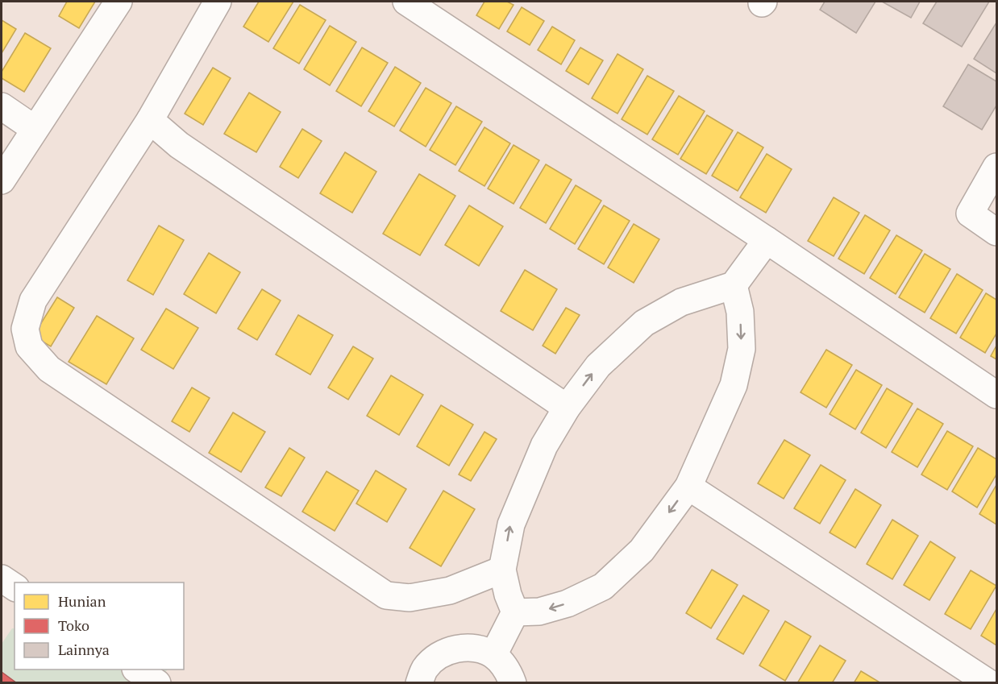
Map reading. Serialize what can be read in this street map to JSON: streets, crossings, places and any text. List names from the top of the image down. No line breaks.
{"legend":["Hunian","Toko","Lainnya"]}
